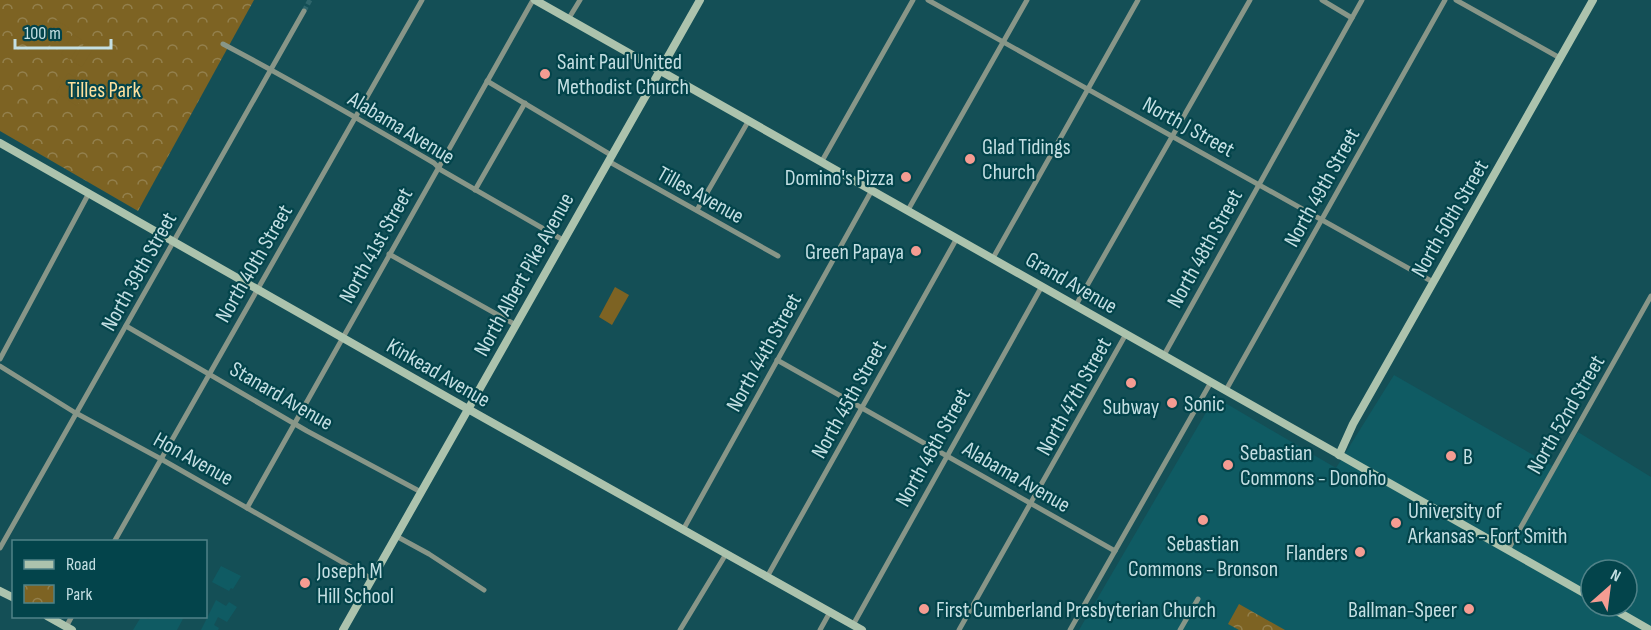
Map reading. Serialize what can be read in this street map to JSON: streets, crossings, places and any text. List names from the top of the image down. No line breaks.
{"streets":{"street":["North J Street","Alabama Avenue","North 49th Street","Tilles Avenue","North 50th Street","North 41st Street","North 48th Street","North 40th Street","North 39th Street","North Albert Pike Avenue","Grand Avenue","North 44th Street","Kinkead Avenue","Stanard Avenue","North 47th Street","North 45th Street","North 52nd Street","North 46th Street","Hon Avenue"]},"crossings":[["North J Street","North 49th Street"],["North J Street","North 50th Street"],["North J Street","North 48th Street"],["North J Street","North 47th Street"],["Alabama Avenue","North 41st Street"],["Alabama Avenue","North 40th Street"],["Alabama Avenue","North 39th Street"],["Alabama Avenue","North Albert Pike Avenue"],["Alabama Avenue","North 44th Street"],["Alabama Avenue","North 47th Street"],["Alabama Avenue","North 45th Street"],["Alabama Avenue","North 46th Street"],["North 49th Street","Grand Avenue"],["Tilles Avenue","North 41st Street"],["Tilles Avenue","North Albert Pike Avenue"],["North 50th Street","Grand Avenue"],["North 41st Street","Grand Avenue"],["North 41st Street","Kinkead Avenue"],["North 41st Street","Stanard Avenue"],["North 41st Street","Hon Avenue"],["North 48th Street","Grand Avenue"],["North 40th Street","Kinkead Avenue"],["North 40th Street","Stanard Avenue"],["North 40th Street","Hon Avenue"],["North 39th Street","Kinkead Avenue"],["North 39th Street","Stanard Avenue"],["North 39th Street","Hon Avenue"],["North Albert Pike Avenue","Grand Avenue"],["North Albert Pike Avenue","Kinkead Avenue"],["North Albert Pike Avenue","Stanard Avenue"],["North Albert Pike Avenue","Hon Avenue"],["Grand Avenue","North 44th Street"],["Grand Avenue","North 47th Street"],["Grand Avenue","North 45th Street"],["Grand Avenue","North 52nd Street"],["Grand Avenue","North 46th Street"],["North 44th Street","Kinkead Avenue"],["Kinkead Avenue","North 45th Street"],["Kinkead Avenue","North 46th Street"]],"parks":["Tilles Park"],"places":["Saint Paul United Methodist Church","Glad Tidings Church","Domino's Pizza","Green Papaya","Subway","Sonic","B","Sebastian Commons - Donoho","Sebastian Commons - Bronson","University of Arkansas - Fort Smith","Flanders","Joseph M Hill School","First Cumberland Presbyterian Church","Ballman-Speer"],"legend":["Road","Park"],"scale_bar":"100 m","north":"top right"}
